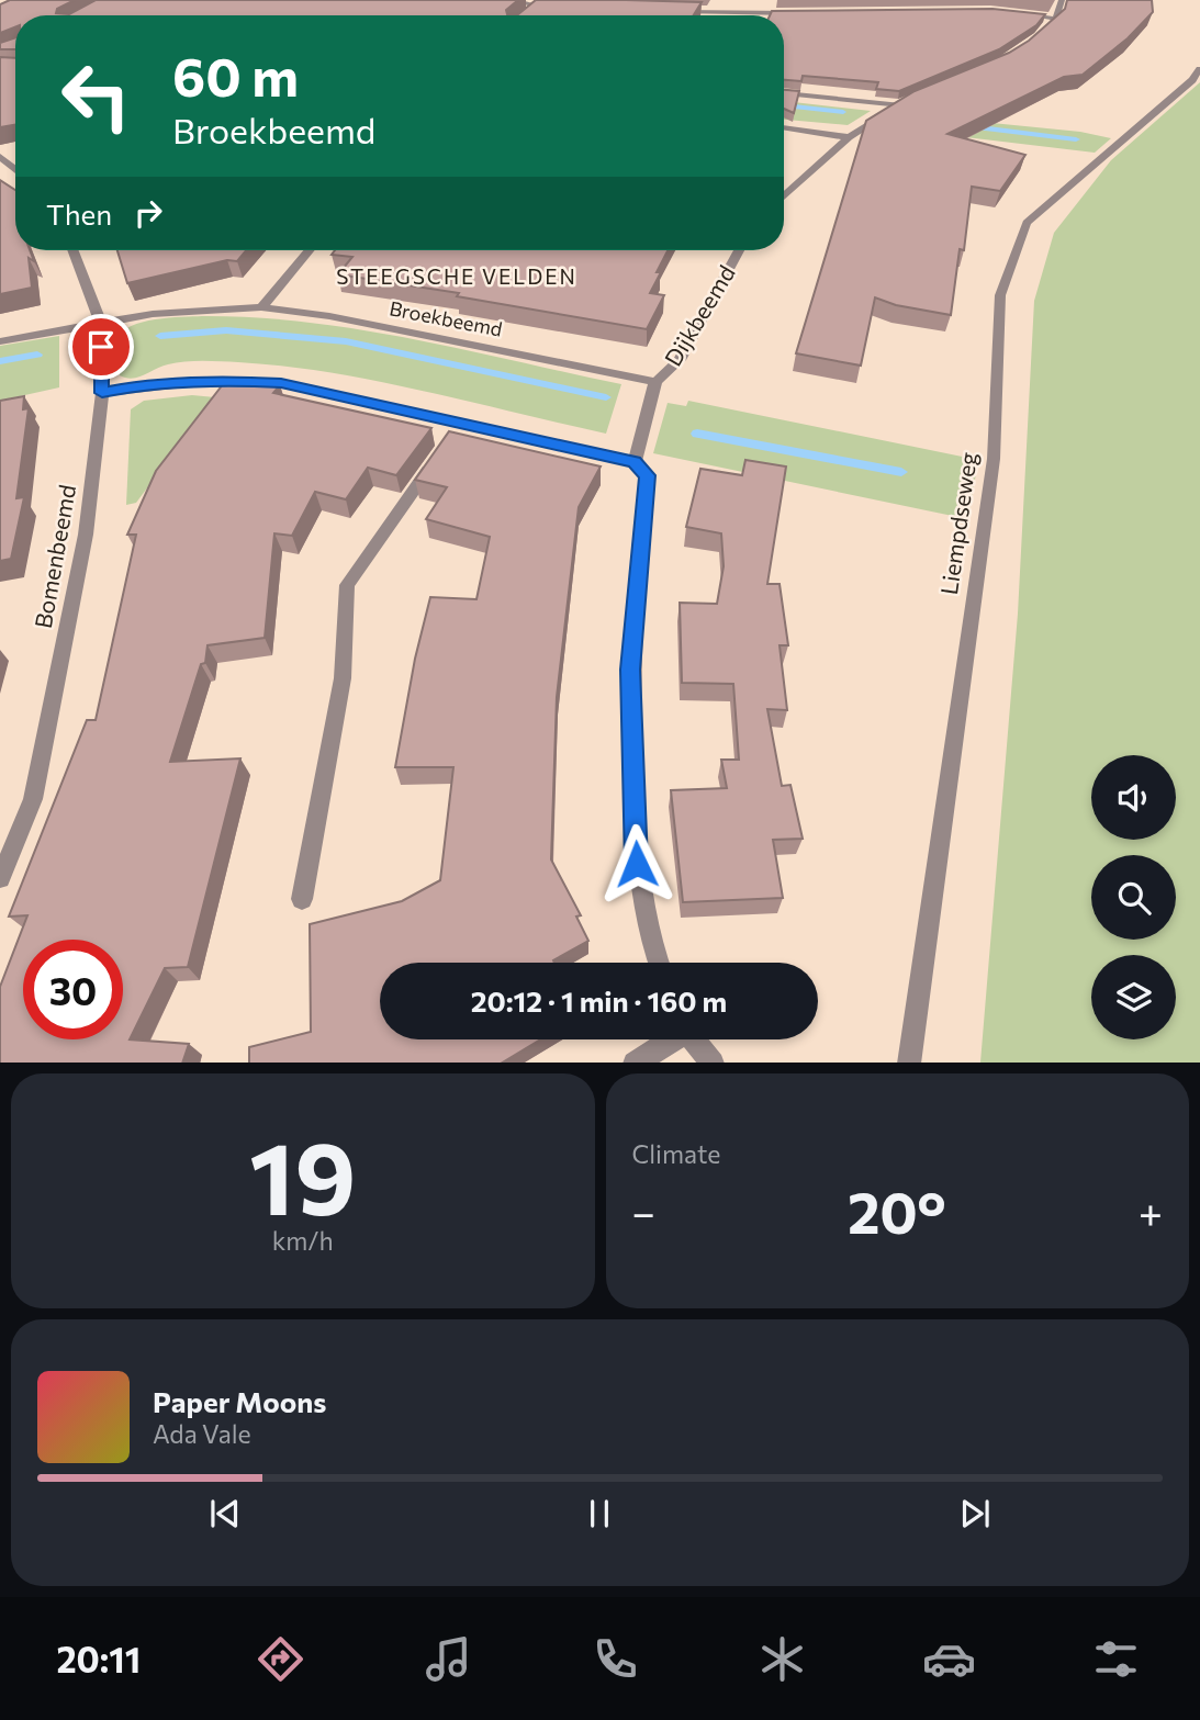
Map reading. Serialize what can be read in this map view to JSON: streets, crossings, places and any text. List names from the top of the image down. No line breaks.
{"streets":{"street":["Dijkbeemd","Broekbeemd","Liempdseweg","Bomenbeemd"]},"crossings":[["Dijkbeemd","Broekbeemd"],["Broekbeemd","Bomenbeemd"]],"districts":["STEEGSCHE VELDEN"],"page":{"turn":["60 m","Broekbeemd"],"then":"Then","limit":"30","trip":"20:12 · 1 min · 160 m","tile":[["19","km/h"],"Climate"],"heat":["−","20°","+"],"song":["Paper Moons","Ada Vale"],"tabs":"20:11"}}
